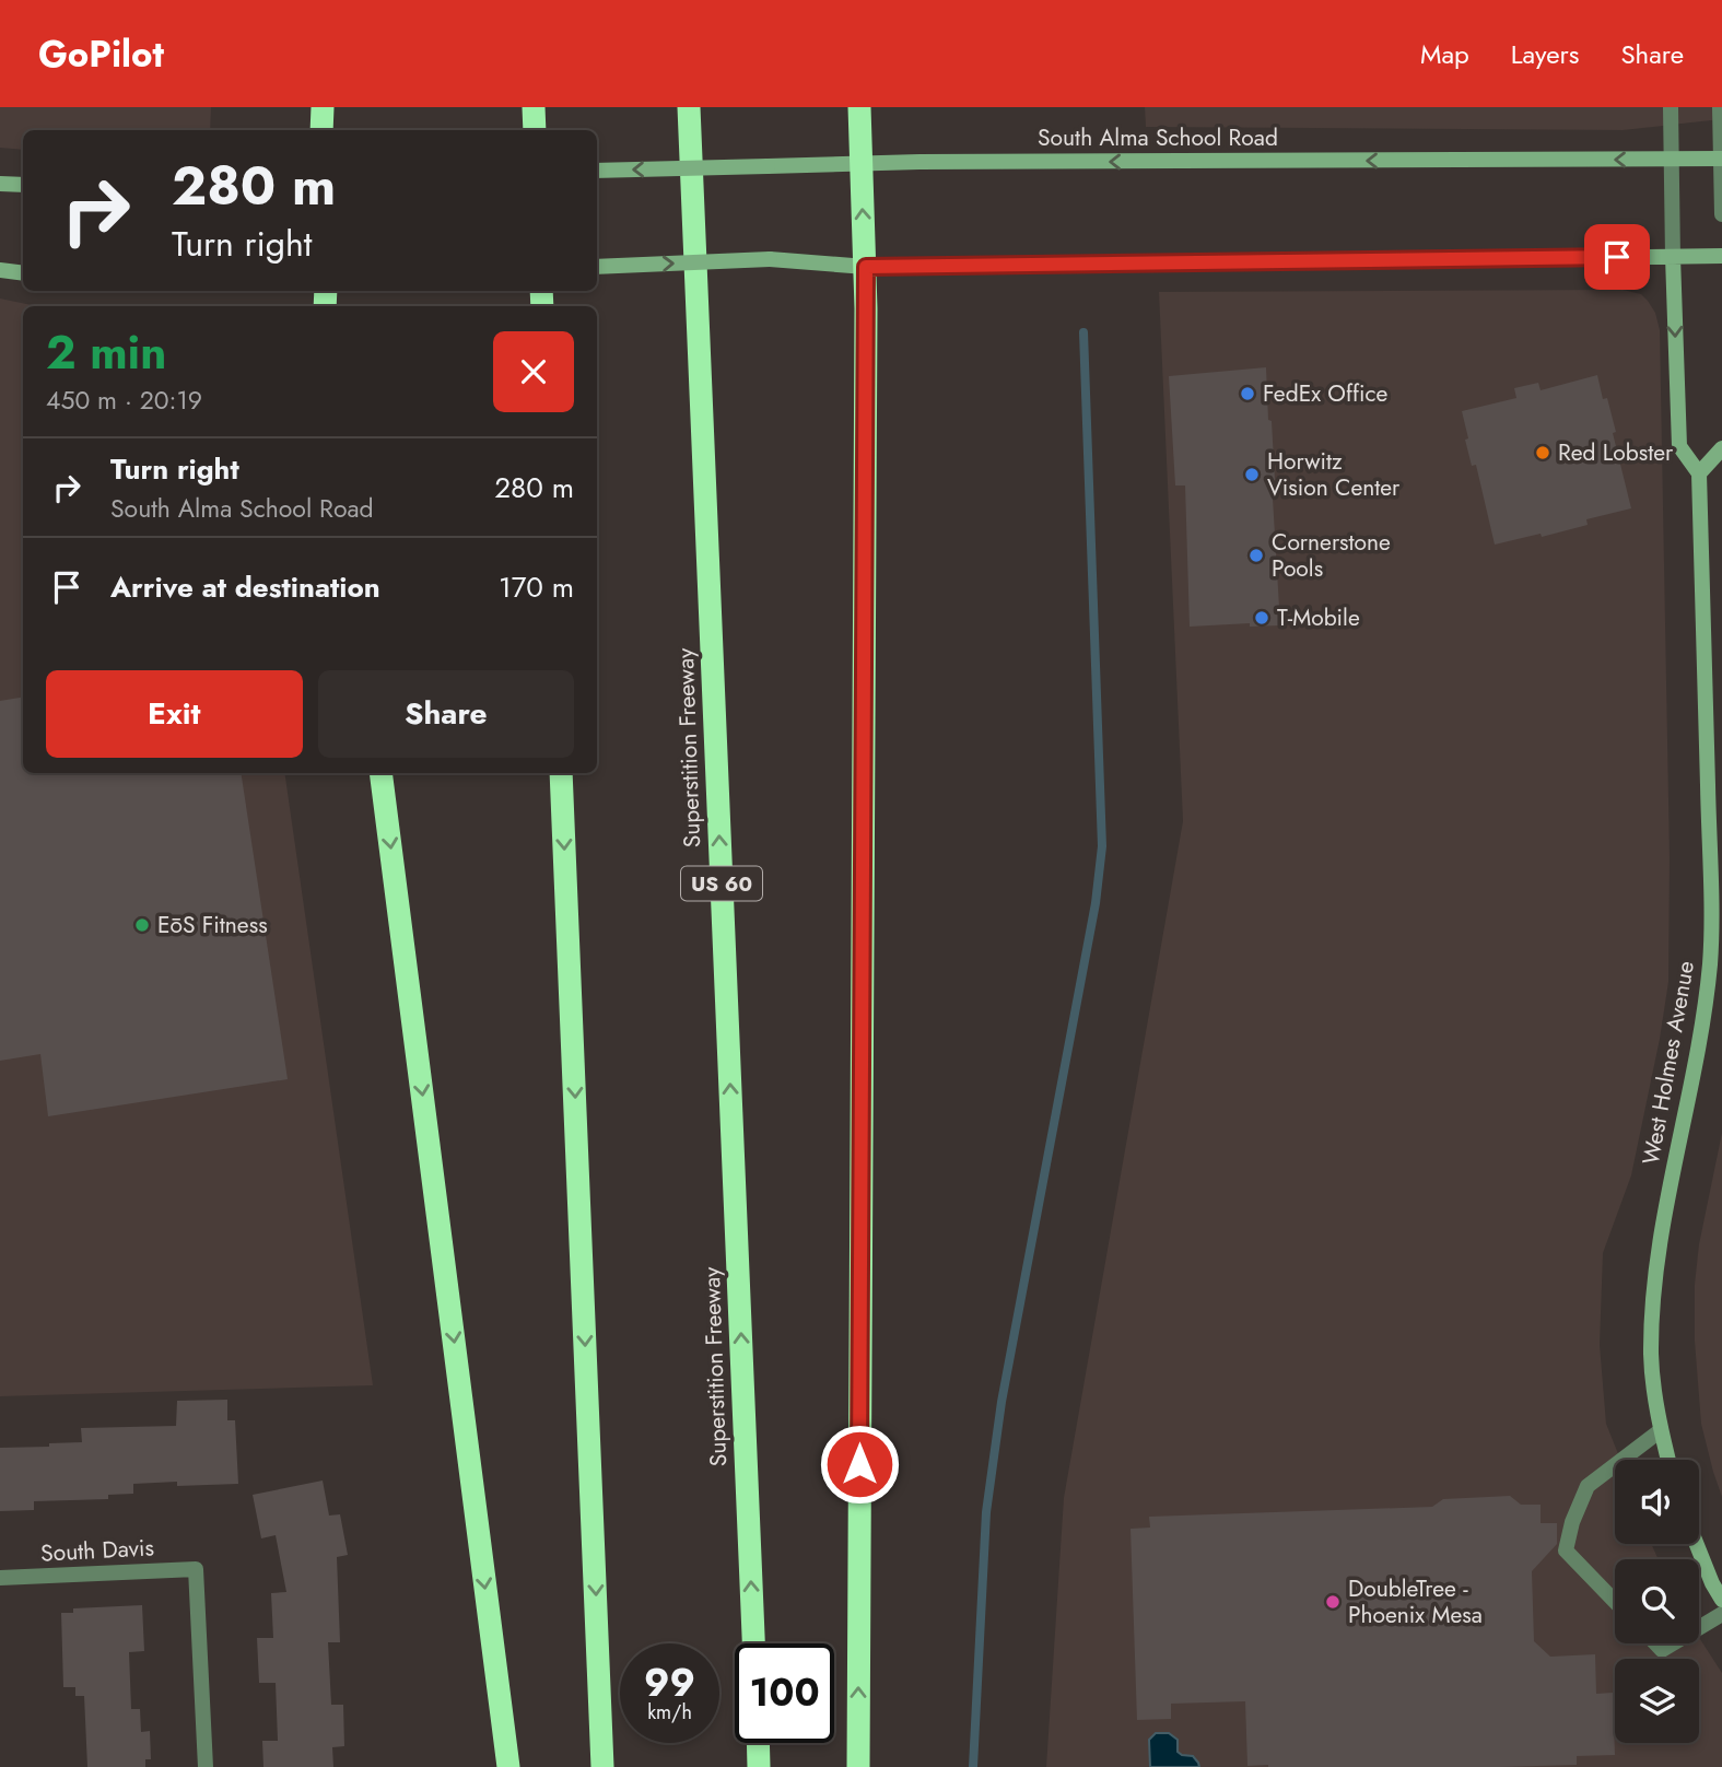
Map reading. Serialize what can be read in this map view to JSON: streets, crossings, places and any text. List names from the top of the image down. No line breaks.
{"streets":{"highway":["Superstition Freeway","US 60"],"main road":["South Alma School Road","West Holmes Avenue"],"street":["South Davis"]},"places":["FedEx Office","Red Lobster","Horwitz Vision Center","Cornerstone Pools","T-Mobile","EōS Fitness","DoubleTree - Phoenix Mesa"],"page":{"header":"GoPilot","nav":["Map","Layers","Share"],"turn":["280 m","Turn right"],"heading":["2 min","450 m · 20:19"],"list":[{"name":"Turn right","note":"South Alma School Road","value":"280 m"},{"name":"Arrive at destination","value":"170 m"}],"buttons":["Exit","Share"],"speed":"99 km/h","limit":"100"}}
